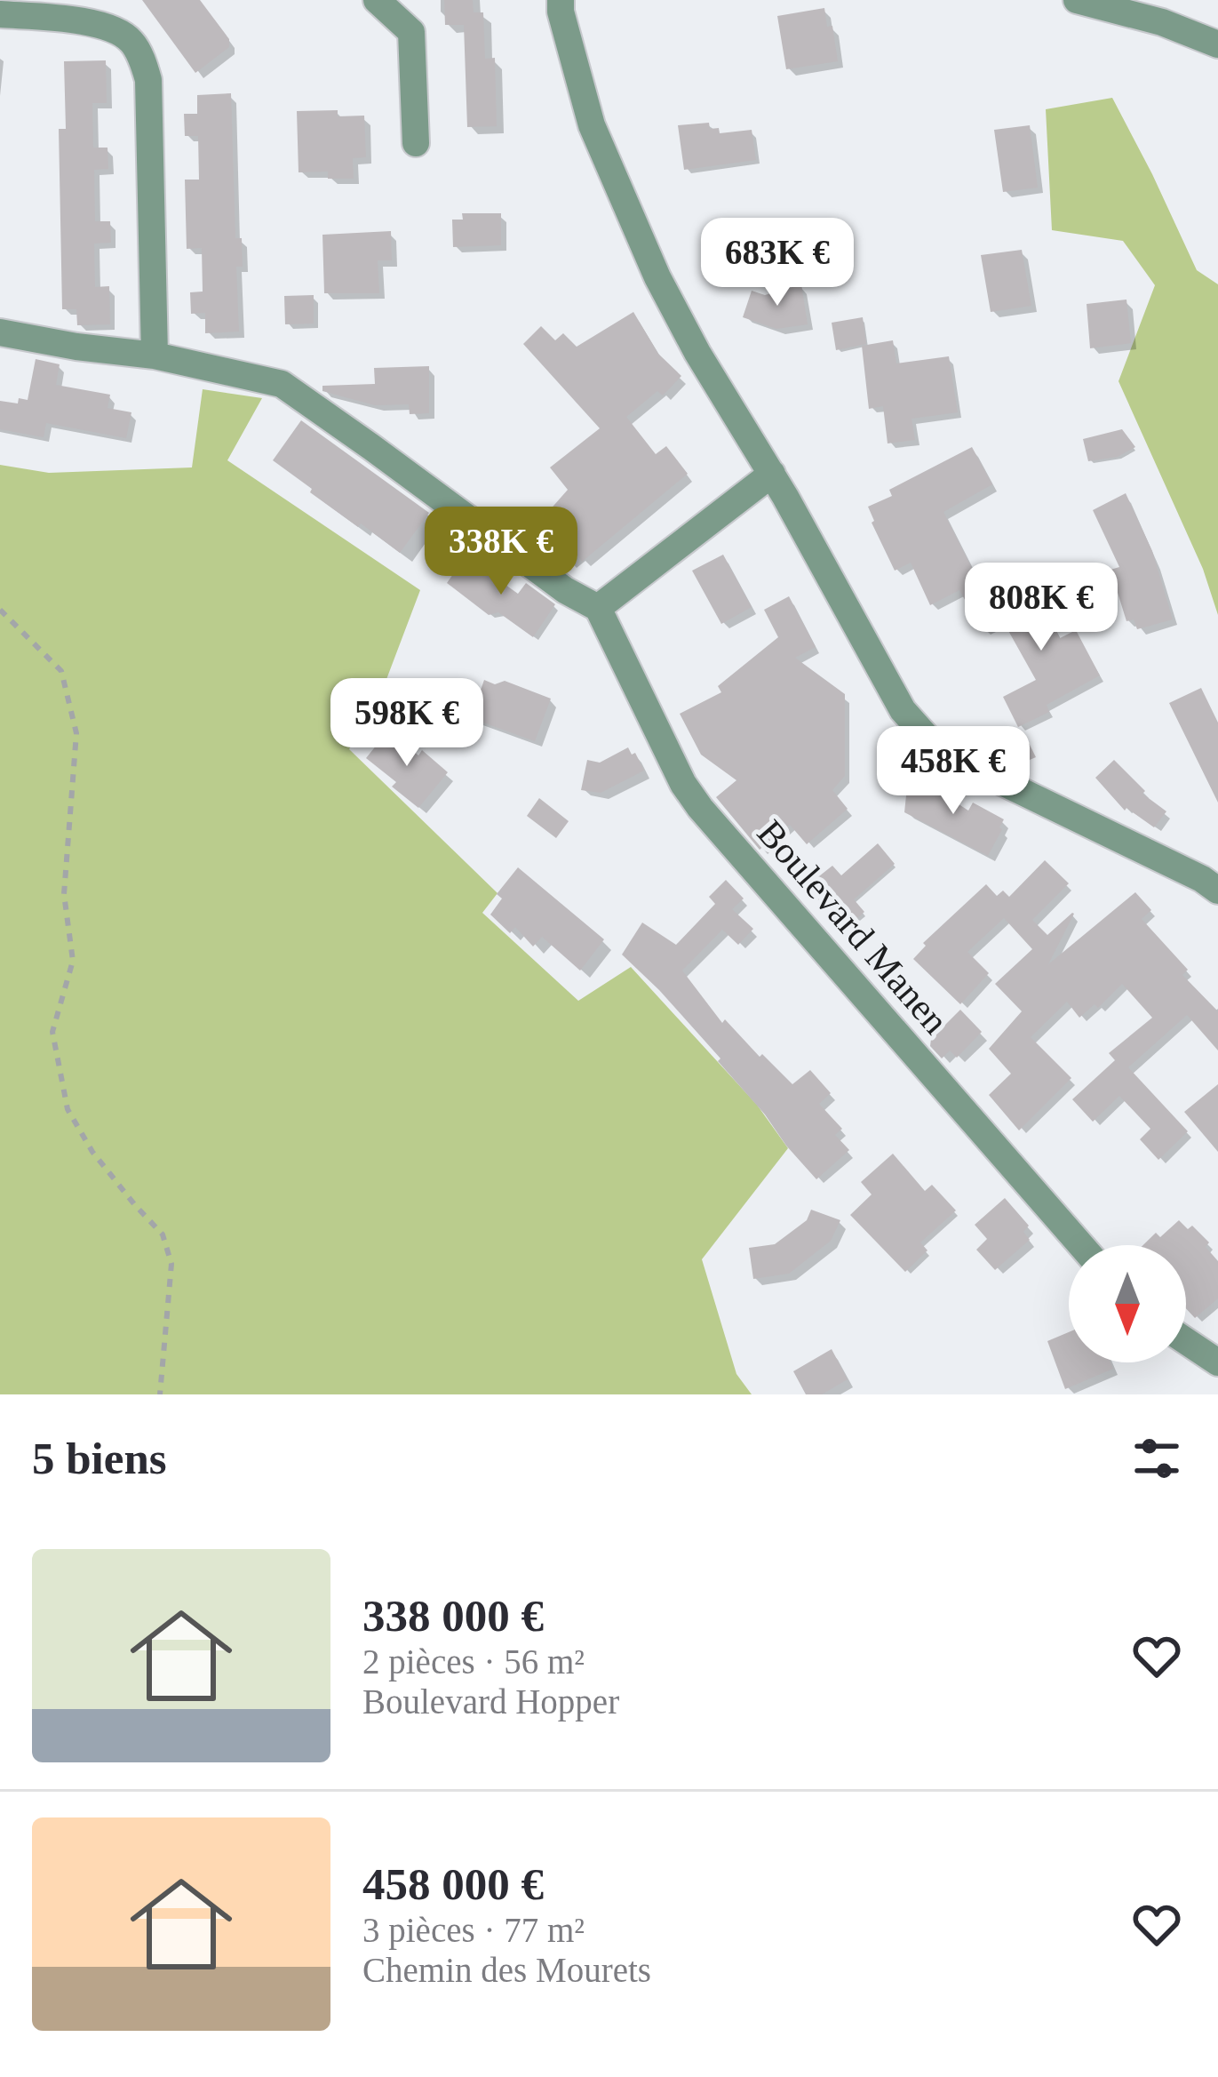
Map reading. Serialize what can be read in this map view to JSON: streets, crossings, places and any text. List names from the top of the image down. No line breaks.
{"streets":{"street":["Boulevard Manen"]},"north":"bottom","page":{"price":["683K €","338K €","808K €","598K €","458K €"],"heading":"5 biens","list":[{"name":"338 000 €","note":"2 pièces · 56 m² · Boulevard Hopper"},{"name":"458 000 €","note":"3 pièces · 77 m² · Chemin des Mourets"}]}}
